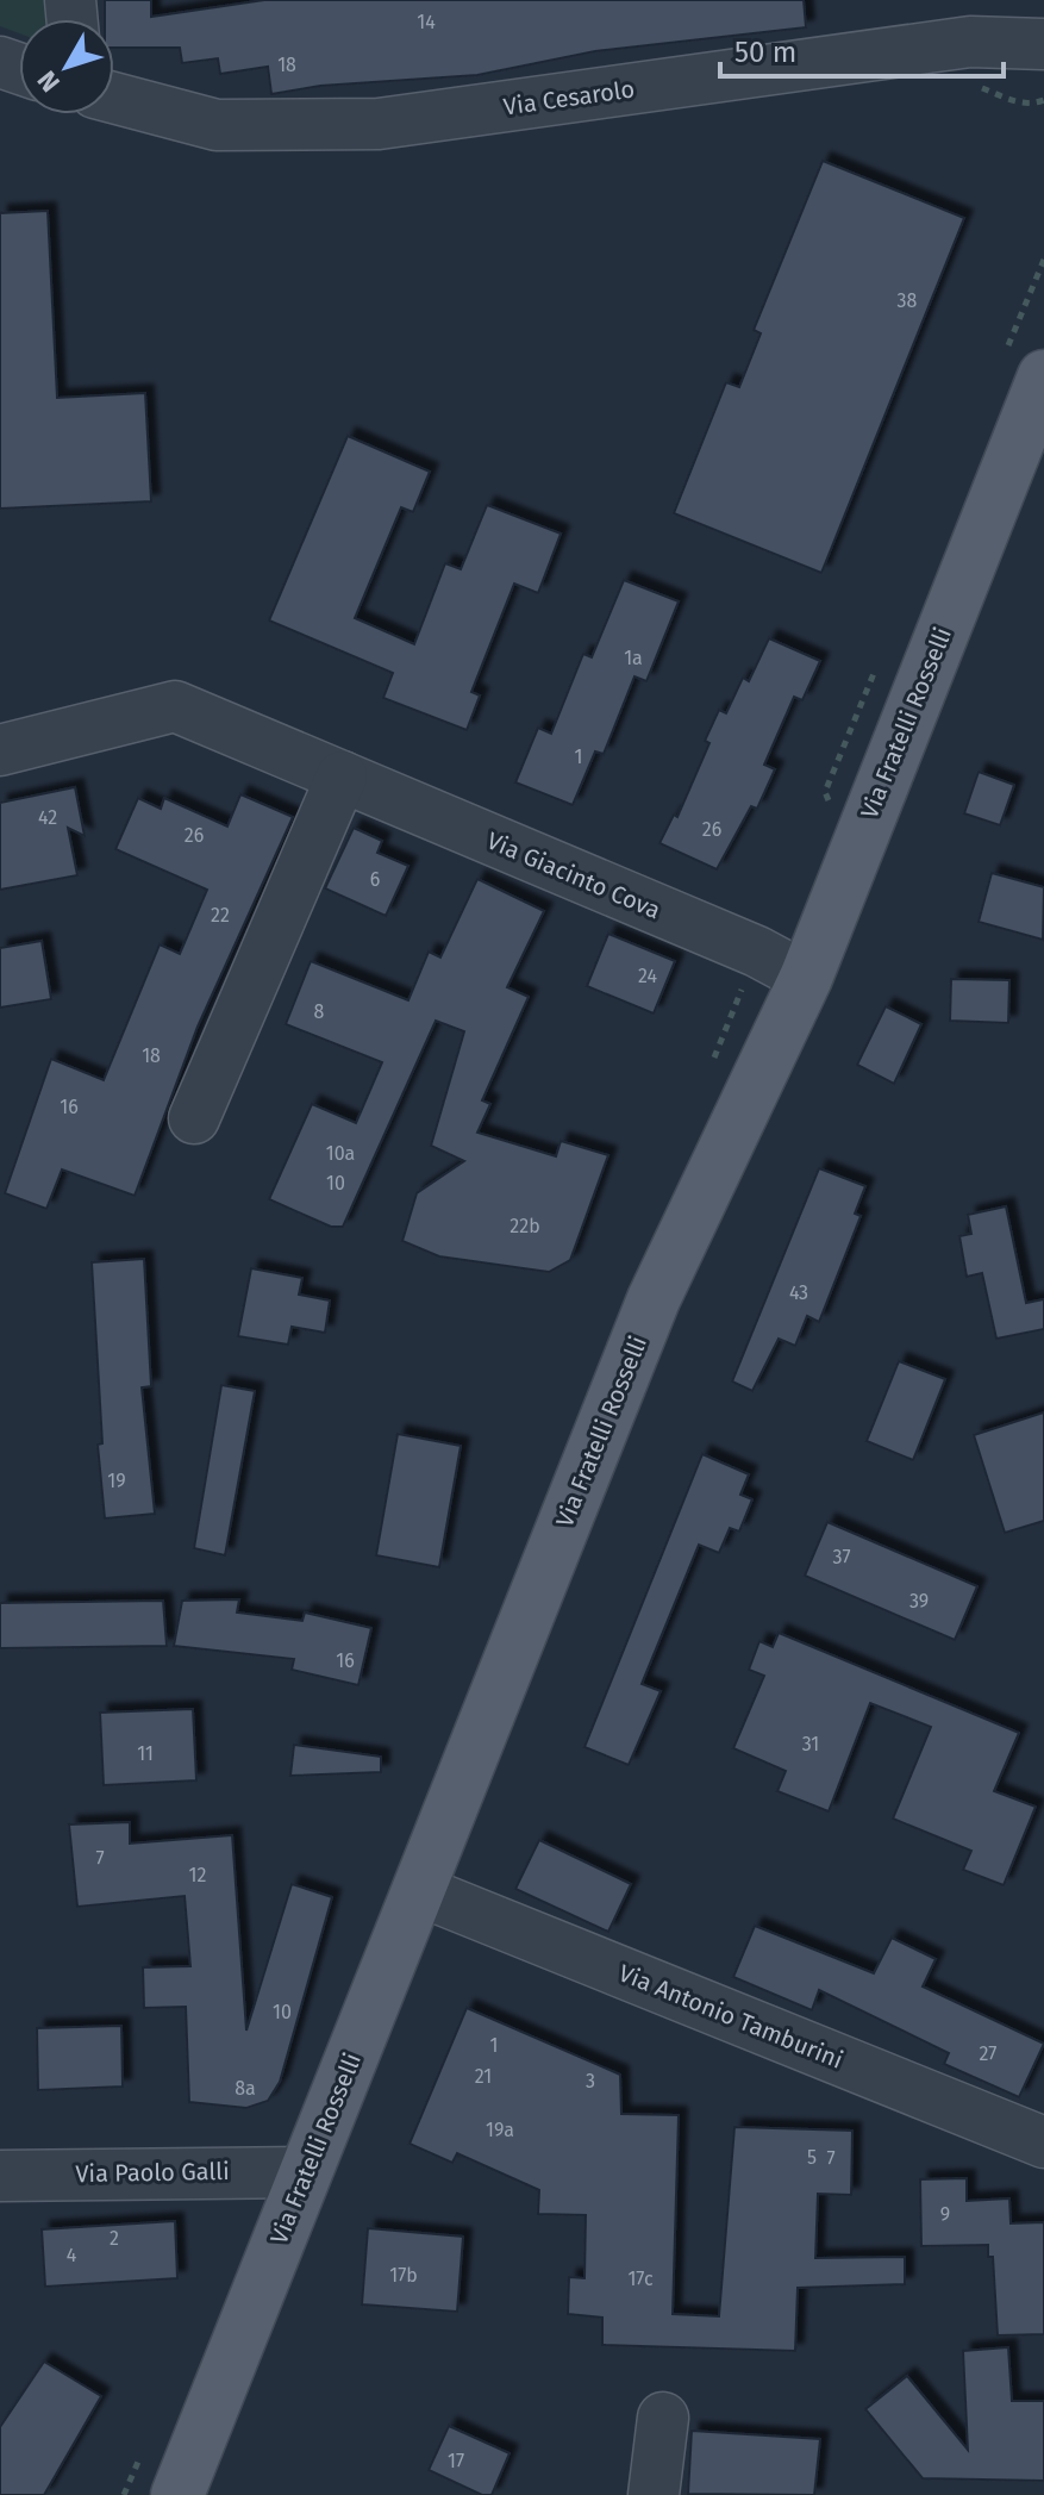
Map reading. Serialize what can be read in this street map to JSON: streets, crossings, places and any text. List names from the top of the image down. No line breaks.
{"streets":{"main road":["Via Fratelli Rosselli"],"street":["Via Cesarolo","Via Giacinto Cova","Via Antonio Tamburini","Via Paolo Galli"]},"crossings":[["Via Fratelli Rosselli","Via Giacinto Cova"],["Via Fratelli Rosselli","Via Antonio Tamburini"],["Via Fratelli Rosselli","Via Paolo Galli"]],"house_numbers":["14","18","38","1a","1","42","26","26","6","22","24","8","18","16","10a","10","22b","43","19","37","39","16","31","11","7","12","10","1","27","21","3","8a","19a","5","7","9","2","4","17b","17c","17"],"scale_bar":"50 m","north":"bottom left"}
